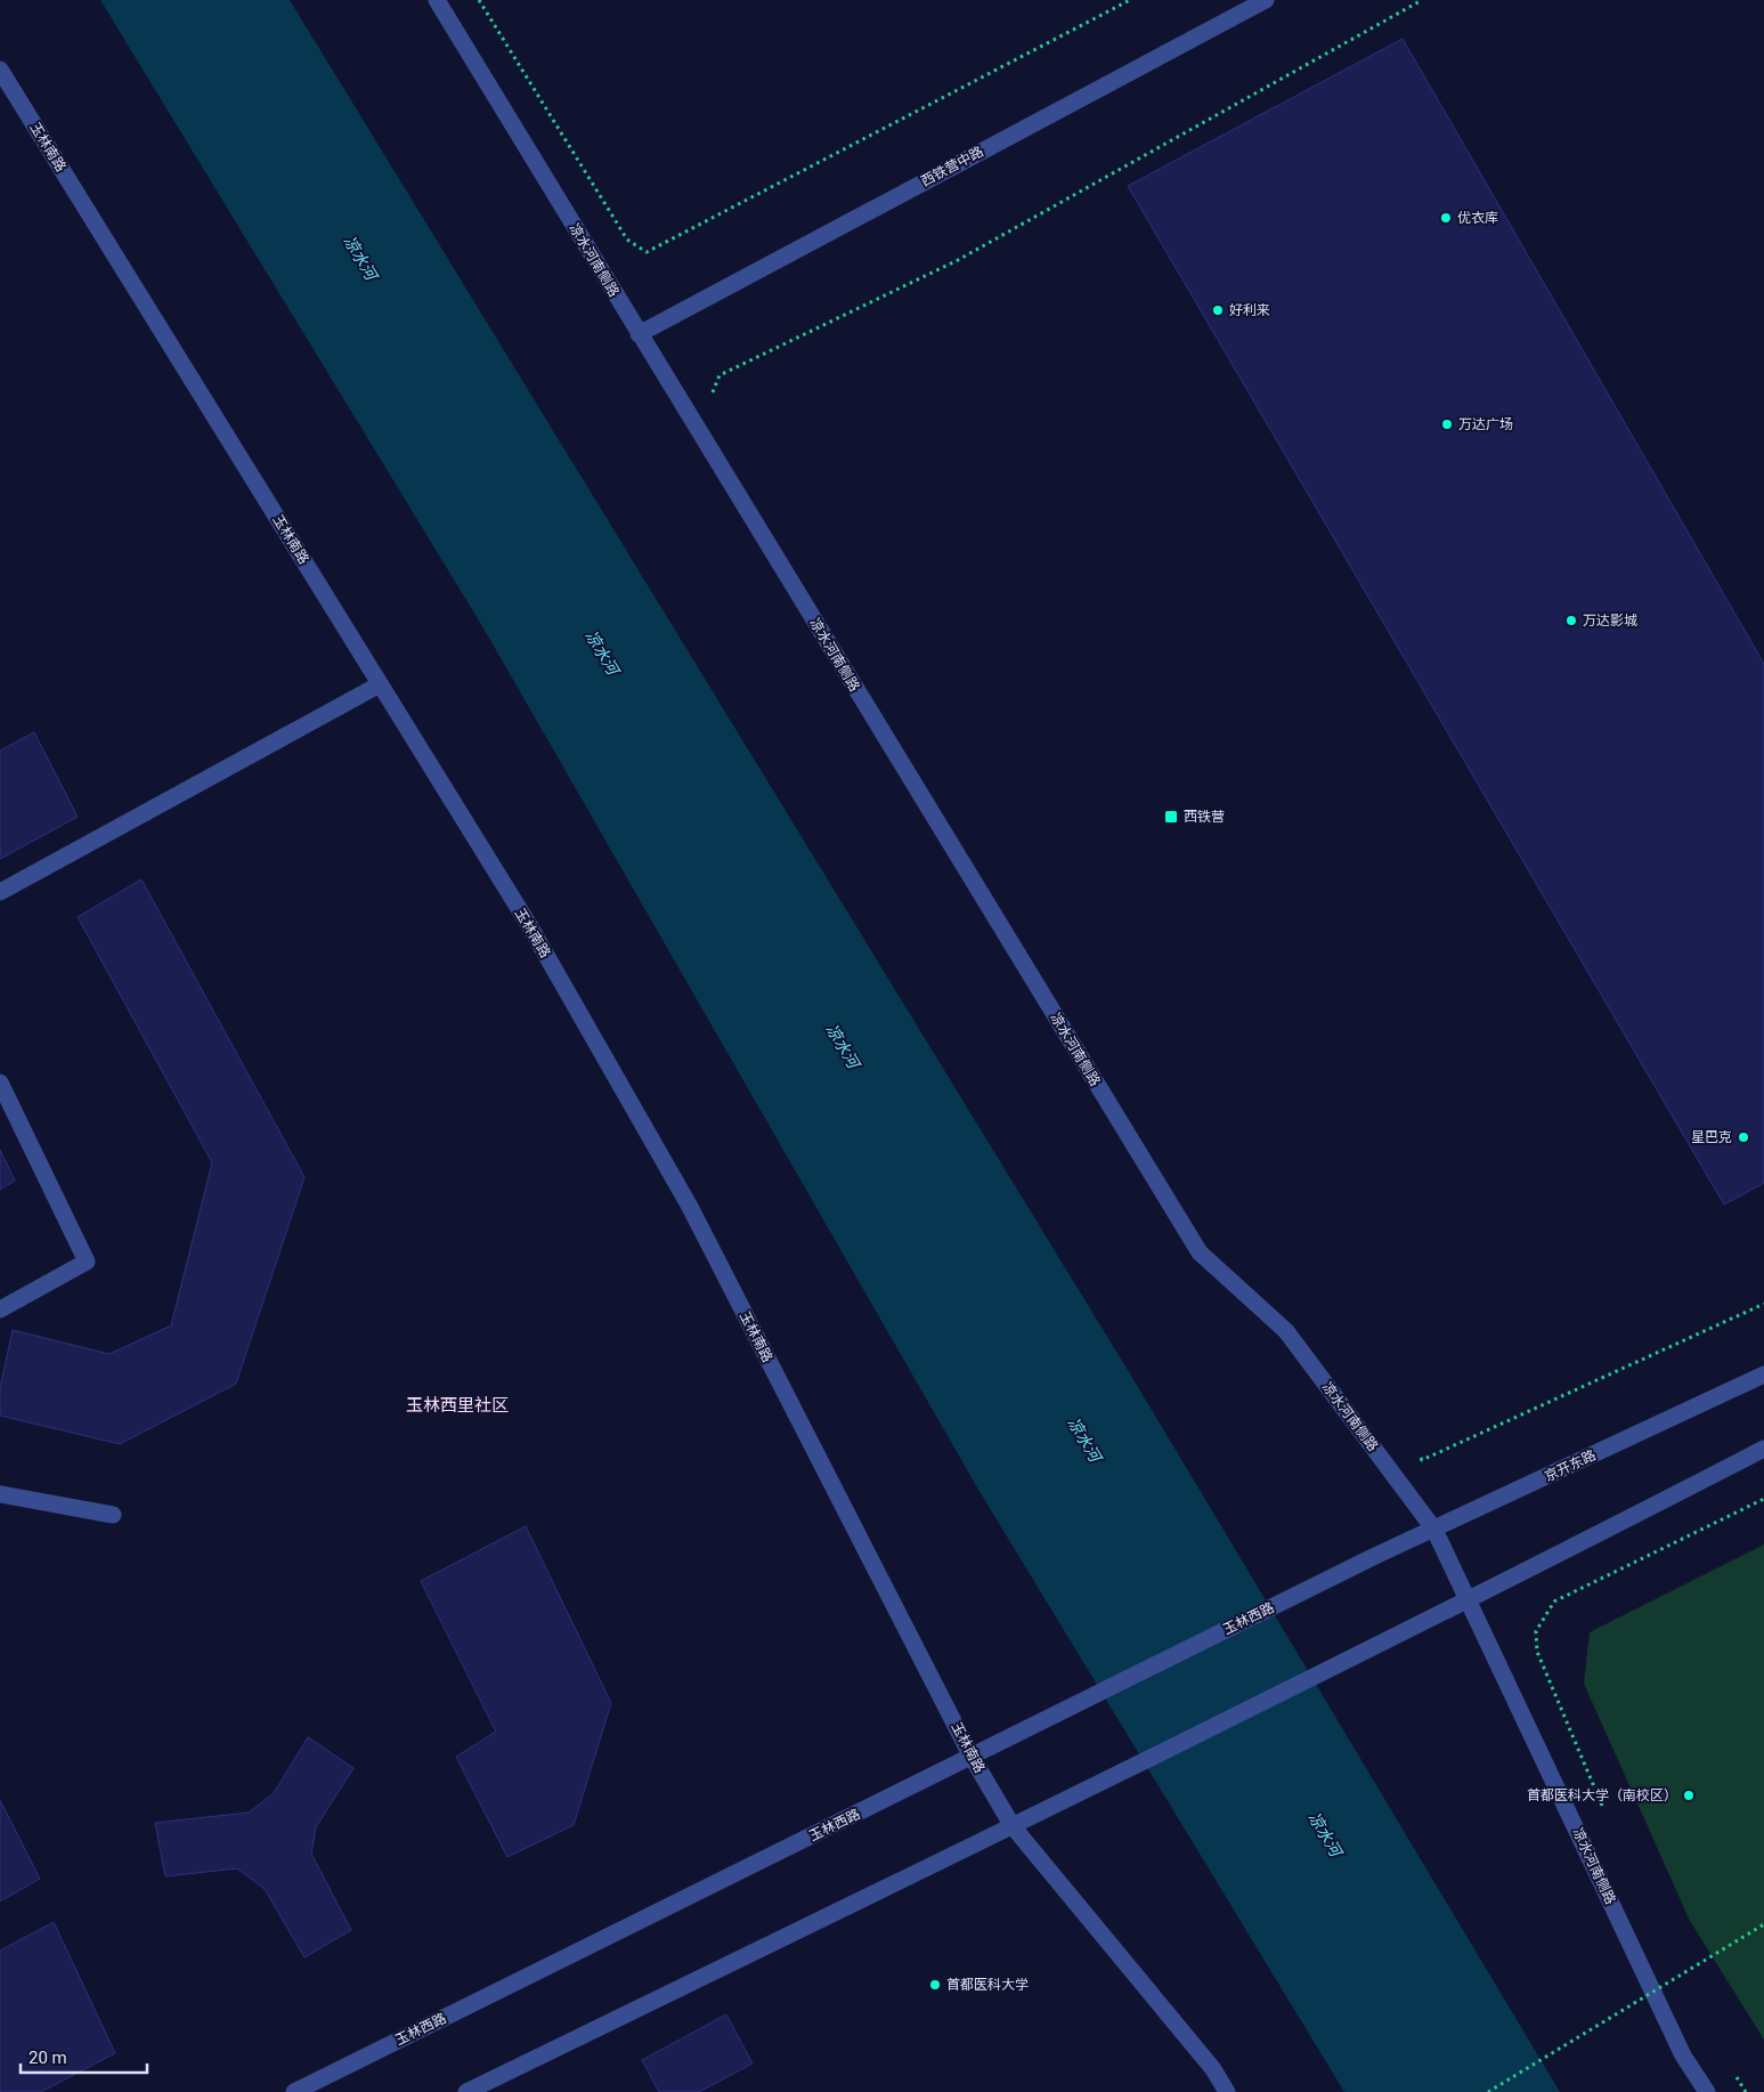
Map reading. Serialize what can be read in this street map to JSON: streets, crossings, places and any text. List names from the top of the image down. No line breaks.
{"streets":{"street":["玉林南路","西铁营中路","凉水河南侧路","京开东路","玉林西路"]},"crossings":[["玉林南路","玉林西路"],["西铁营中路","凉水河南侧路"],["凉水河南侧路","京开东路"],["京开东路","玉林西路"]],"districts":["玉林西里社区"],"water":["凉水河"],"places":{"other":["优衣库","好利来","万达广场","万达影城","星巴克","首都医科大学（南校区）","首都医科大学"],"transit":["西铁营"]},"scale_bar":"20 m"}
